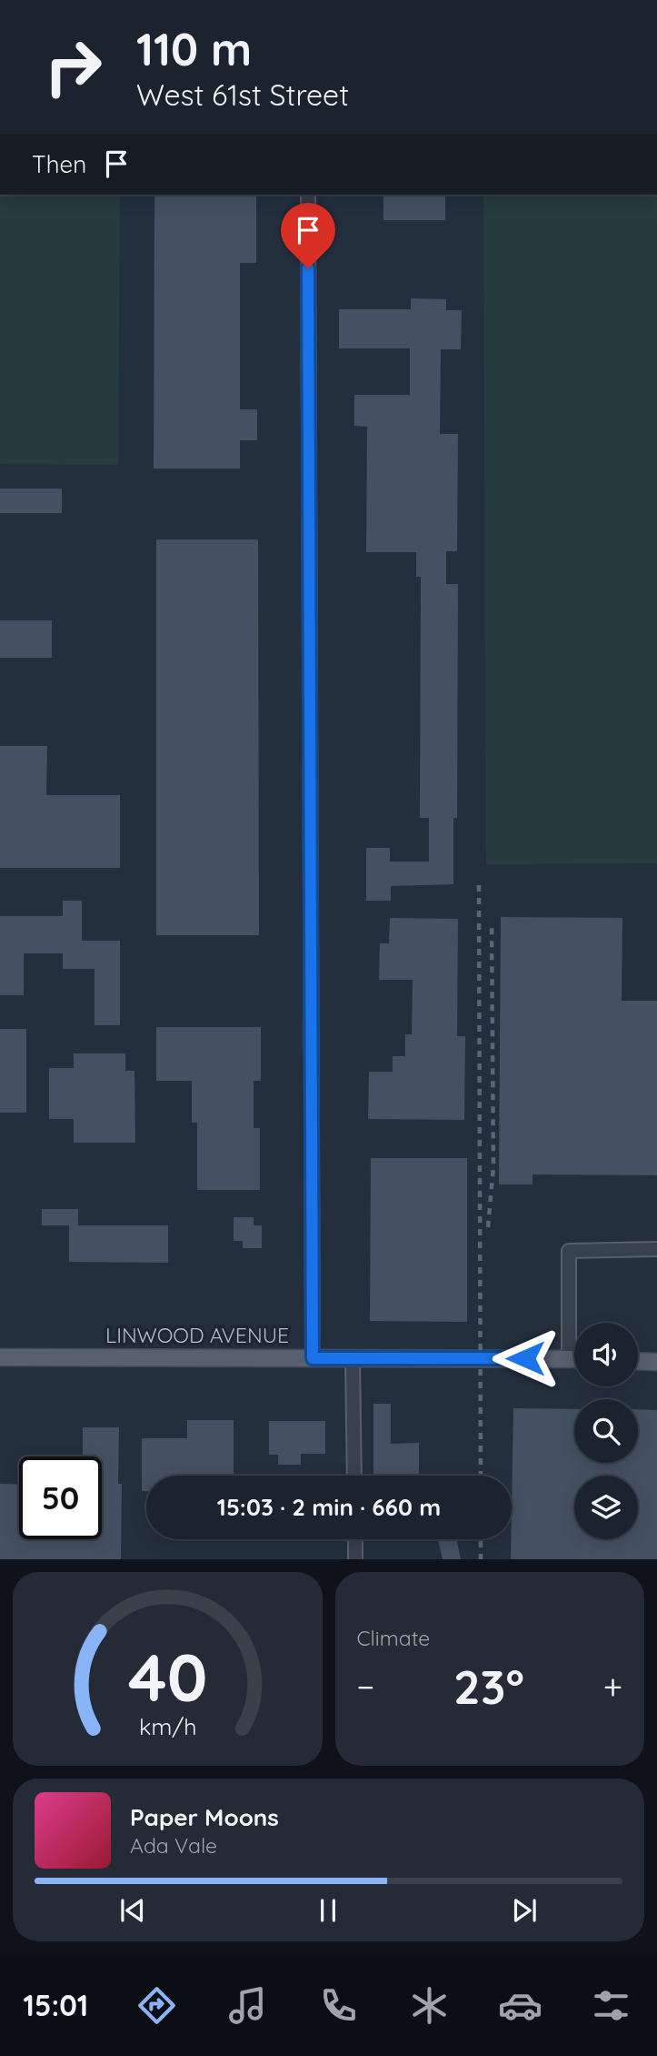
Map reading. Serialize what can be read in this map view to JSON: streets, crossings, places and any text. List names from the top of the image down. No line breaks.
{"streets":{"main road":["LINWOOD AVENUE"]},"page":{"turn":["110 m","West 61st Street"],"then":"Then","limit":"50","trip":"15:03 · 2 min · 660 m","tile":"Climate","heat":["−","23°","+"],"song":["Paper Moons","Ada Vale"],"tabs":"15:01","gauge":["40","km/h"]}}
